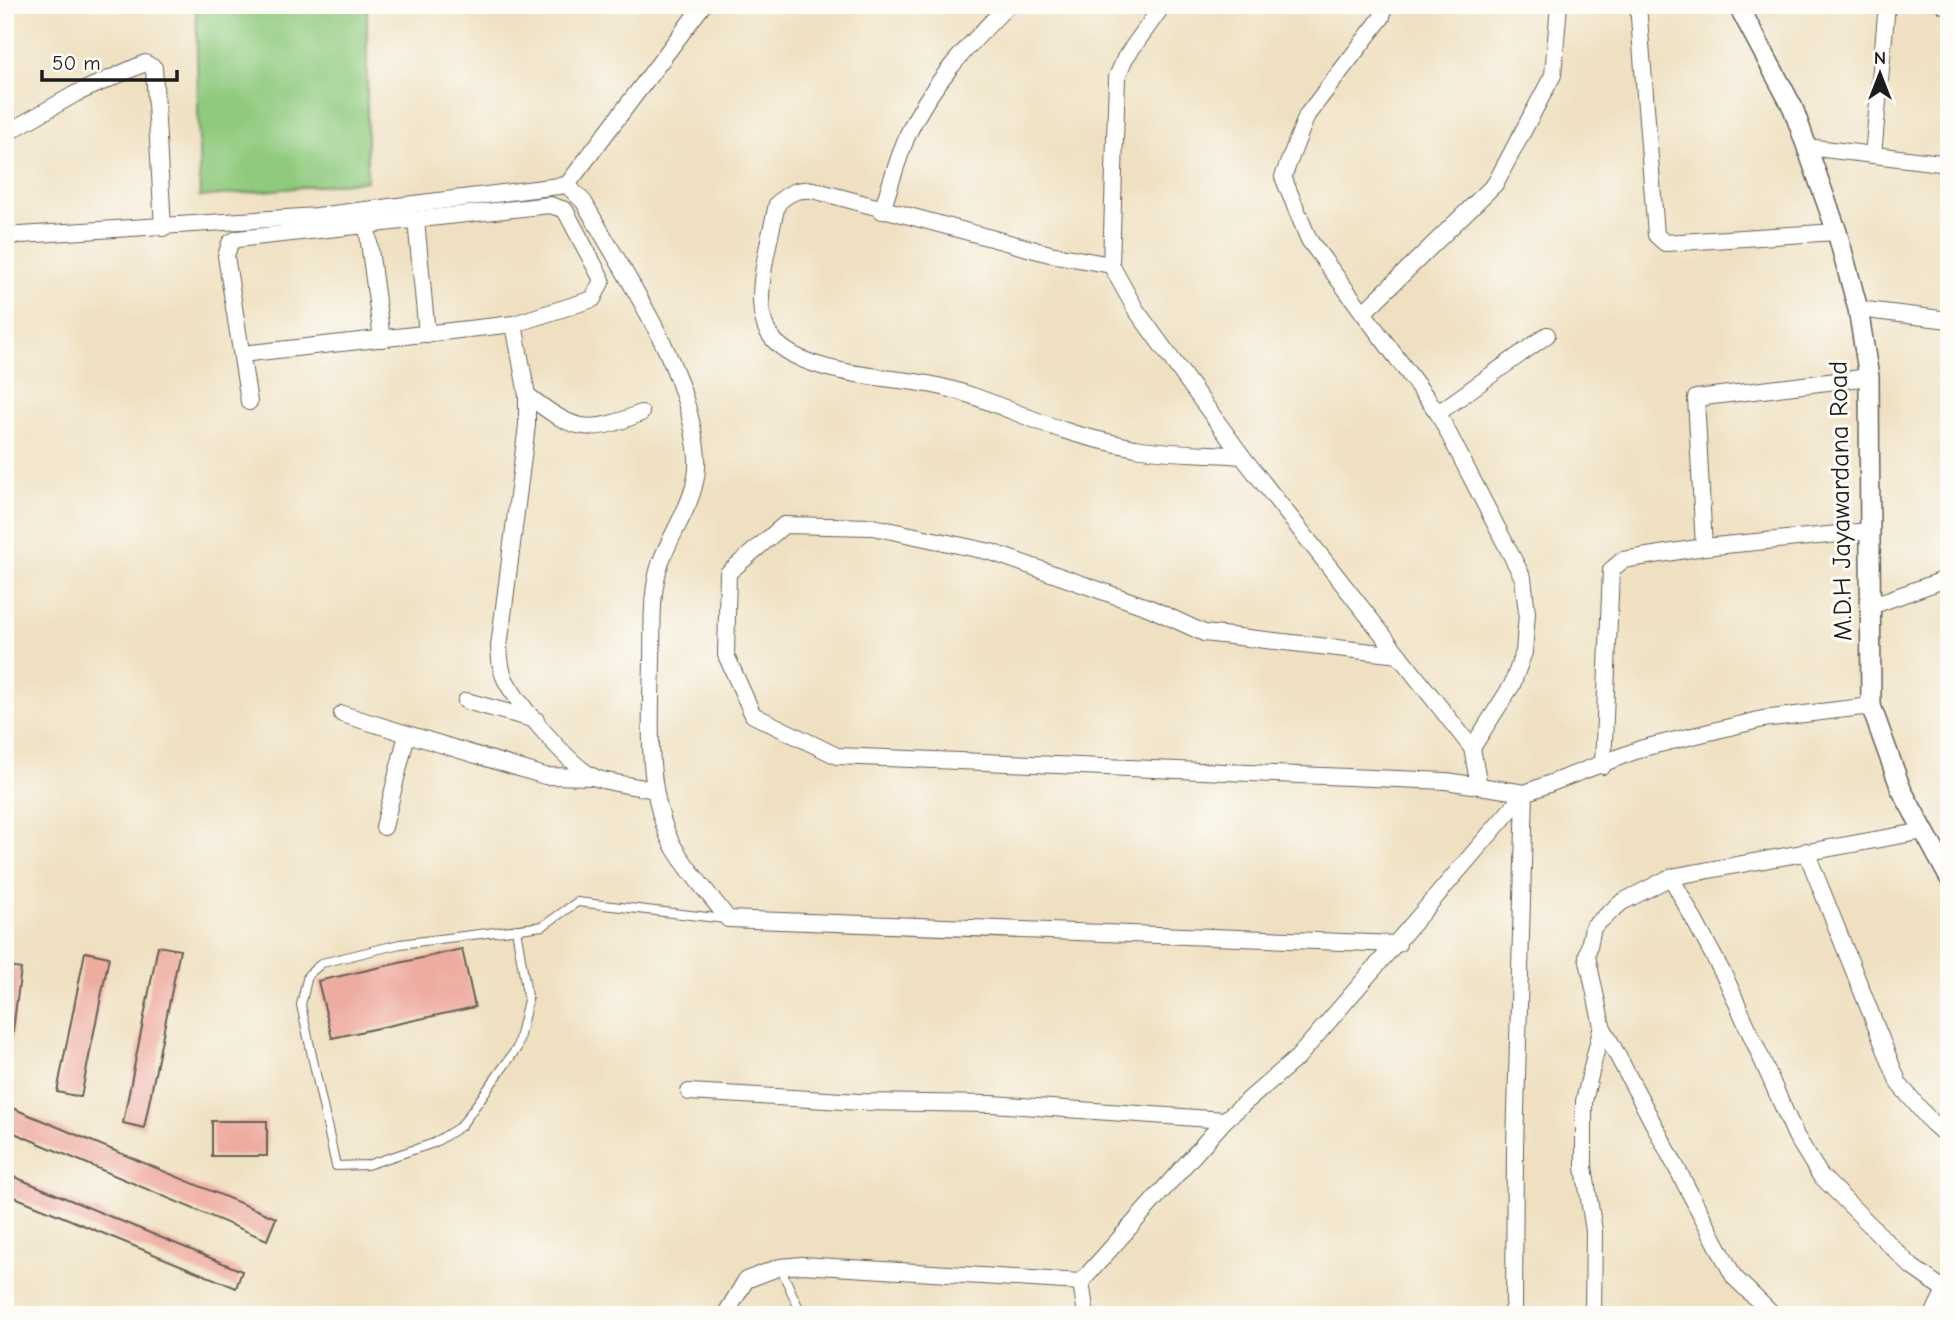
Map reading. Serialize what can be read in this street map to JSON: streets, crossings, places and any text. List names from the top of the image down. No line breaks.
{"streets":{"street":["M.D.H Jayawardana Road"]},"scale_bar":"50 m","north":"top"}
